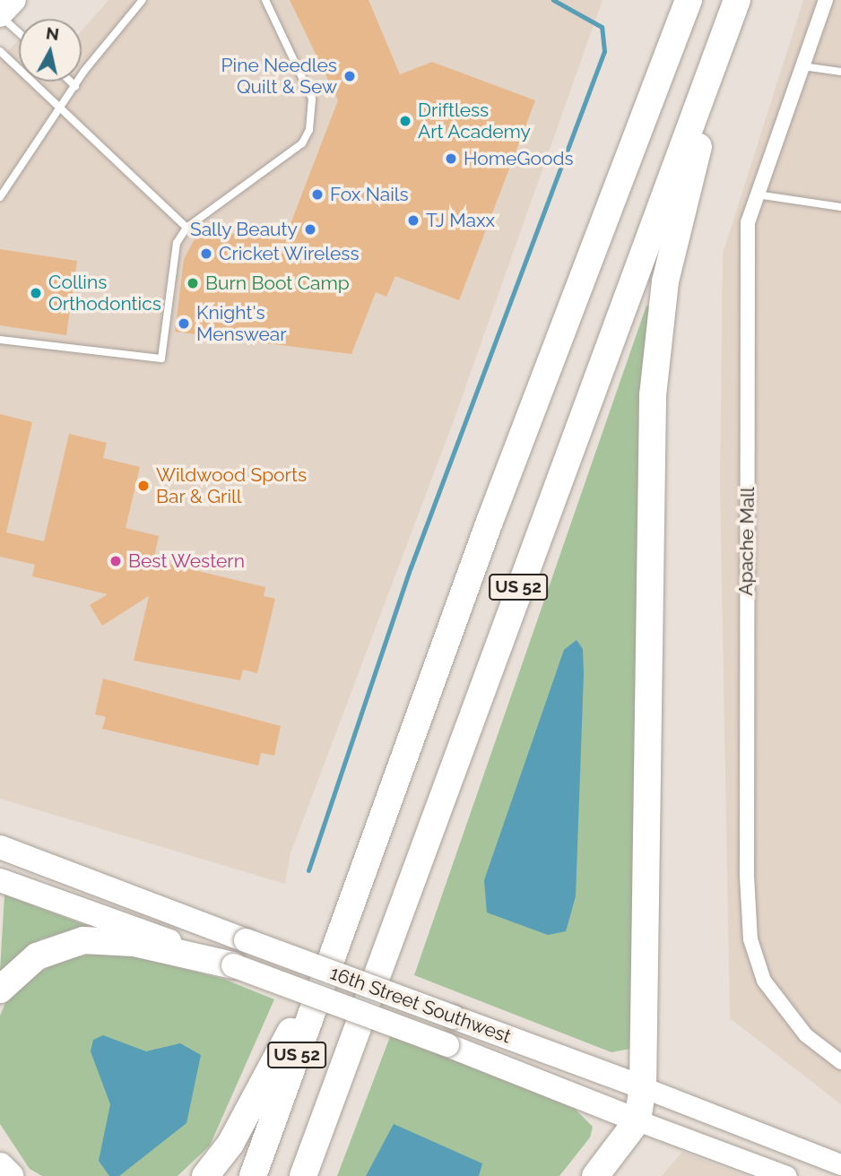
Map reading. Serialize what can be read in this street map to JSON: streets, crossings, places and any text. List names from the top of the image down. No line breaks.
{"streets":{"highway":["US 52"],"main road":["16th Street Southwest"],"street":["Apache Mall"]},"places":["Pine Needles Quilt & Sew","Driftless Art Academy","HomeGoods","Fox Nails","TJ Maxx","Sally Beauty","Cricket Wireless","Burn Boot Camp","Collins Orthodontics","Knight's Menswear","Wildwood Sports Bar & Grill","Best Western"],"north":"top"}
